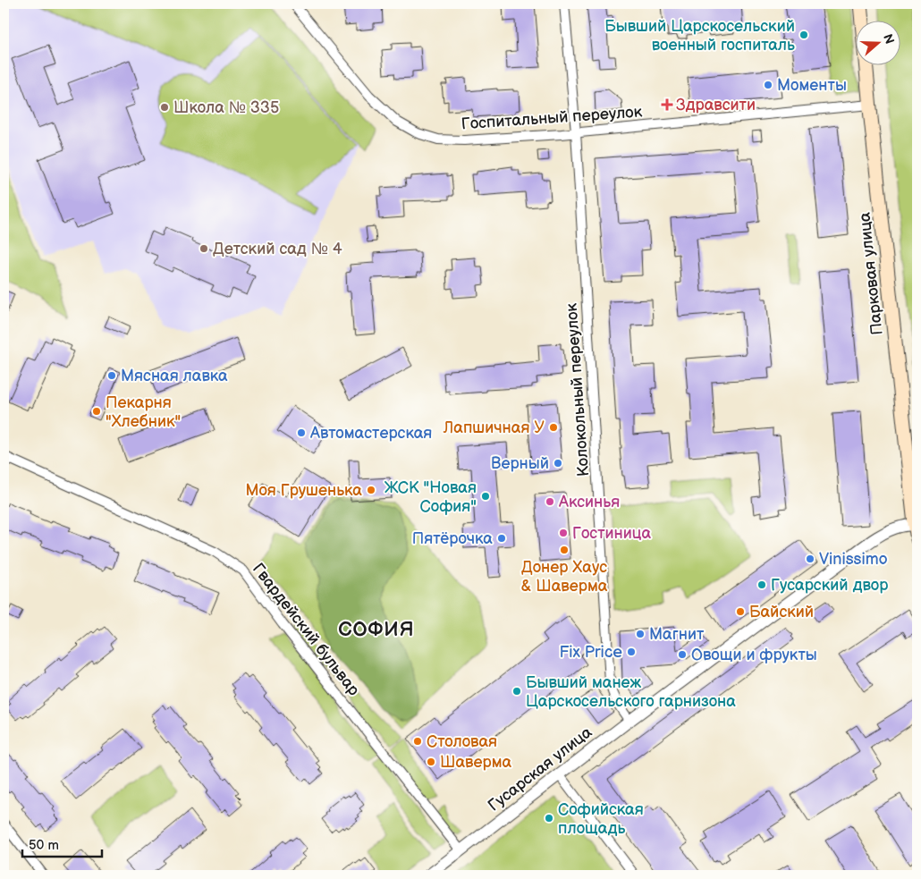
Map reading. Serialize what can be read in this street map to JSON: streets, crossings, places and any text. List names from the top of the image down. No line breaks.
{"streets":{"main road":["Парковая улица"],"street":["Госпитальный переулок","Колокольный переулок","Гвардейский бульвар","Гусарская улица"]},"crossings":[["Госпитальный переулок","Парковая улица"],["Госпитальный переулок","Колокольный переулок"],["Парковая улица","Гусарская улица"],["Колокольный переулок","Гусарская улица"],["Гвардейский бульвар","Гусарская улица"]],"districts":["СОФИЯ"],"places":{"other":["Бывший Царскосельский военный госпиталь","Моменты","Школа № 335","Детский сад № 4","Мясная лавка","Пекарня \"Хлебник\"","Лапшичная У","Автомастерская","Верный","Моя Грушенька","ЖСК \"Новая София\"","Аксинья","Гостиница","Пятёрочка","Донер Хаус & Шаверма","Vinissimo","Гусарский двор","Байский","Магнит","Fix Price","Овощи и фрукты","Бывший манеж Царскосельского гарнизона","Столовая","Шаверма","Софийская площадь"],"health":["Здравсити"]},"scale_bar":"50 m","north":"right"}
